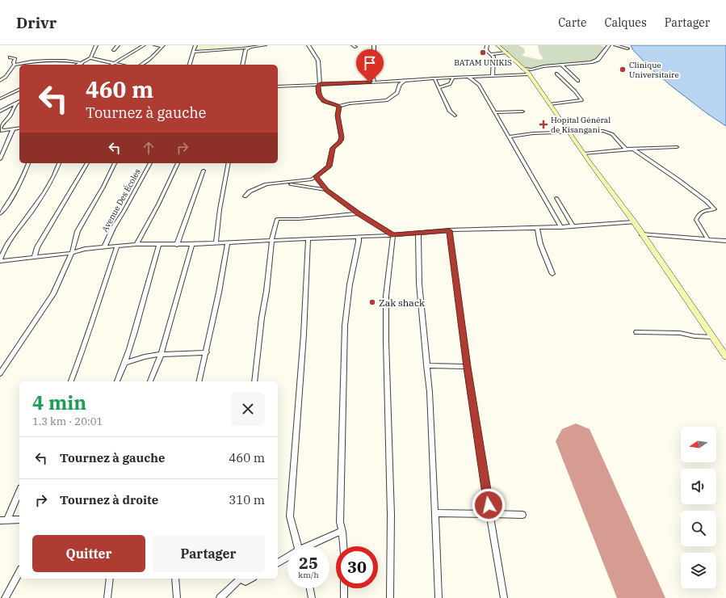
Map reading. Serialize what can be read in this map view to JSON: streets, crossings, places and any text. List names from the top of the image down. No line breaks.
{"streets":{"street":["Avenue Des Écoles"]},"places":{"other":["BATAM UNIKIS","Clinique Universitaire","Zak shack"],"health":["Hopital Général de Kisangani"]},"north":"left","page":{"header":"Drivr","nav":["Carte","Calques","Partager"],"turn":["460 m","Tournez à gauche"],"heading":["4 min","1.3 km · 20:01"],"list":[{"name":"Tournez à gauche","value":"460 m"},{"name":"Tournez à droite","value":"310 m"}],"buttons":["Quitter","Partager"],"speed":"25 km/h","limit":"30"}}
